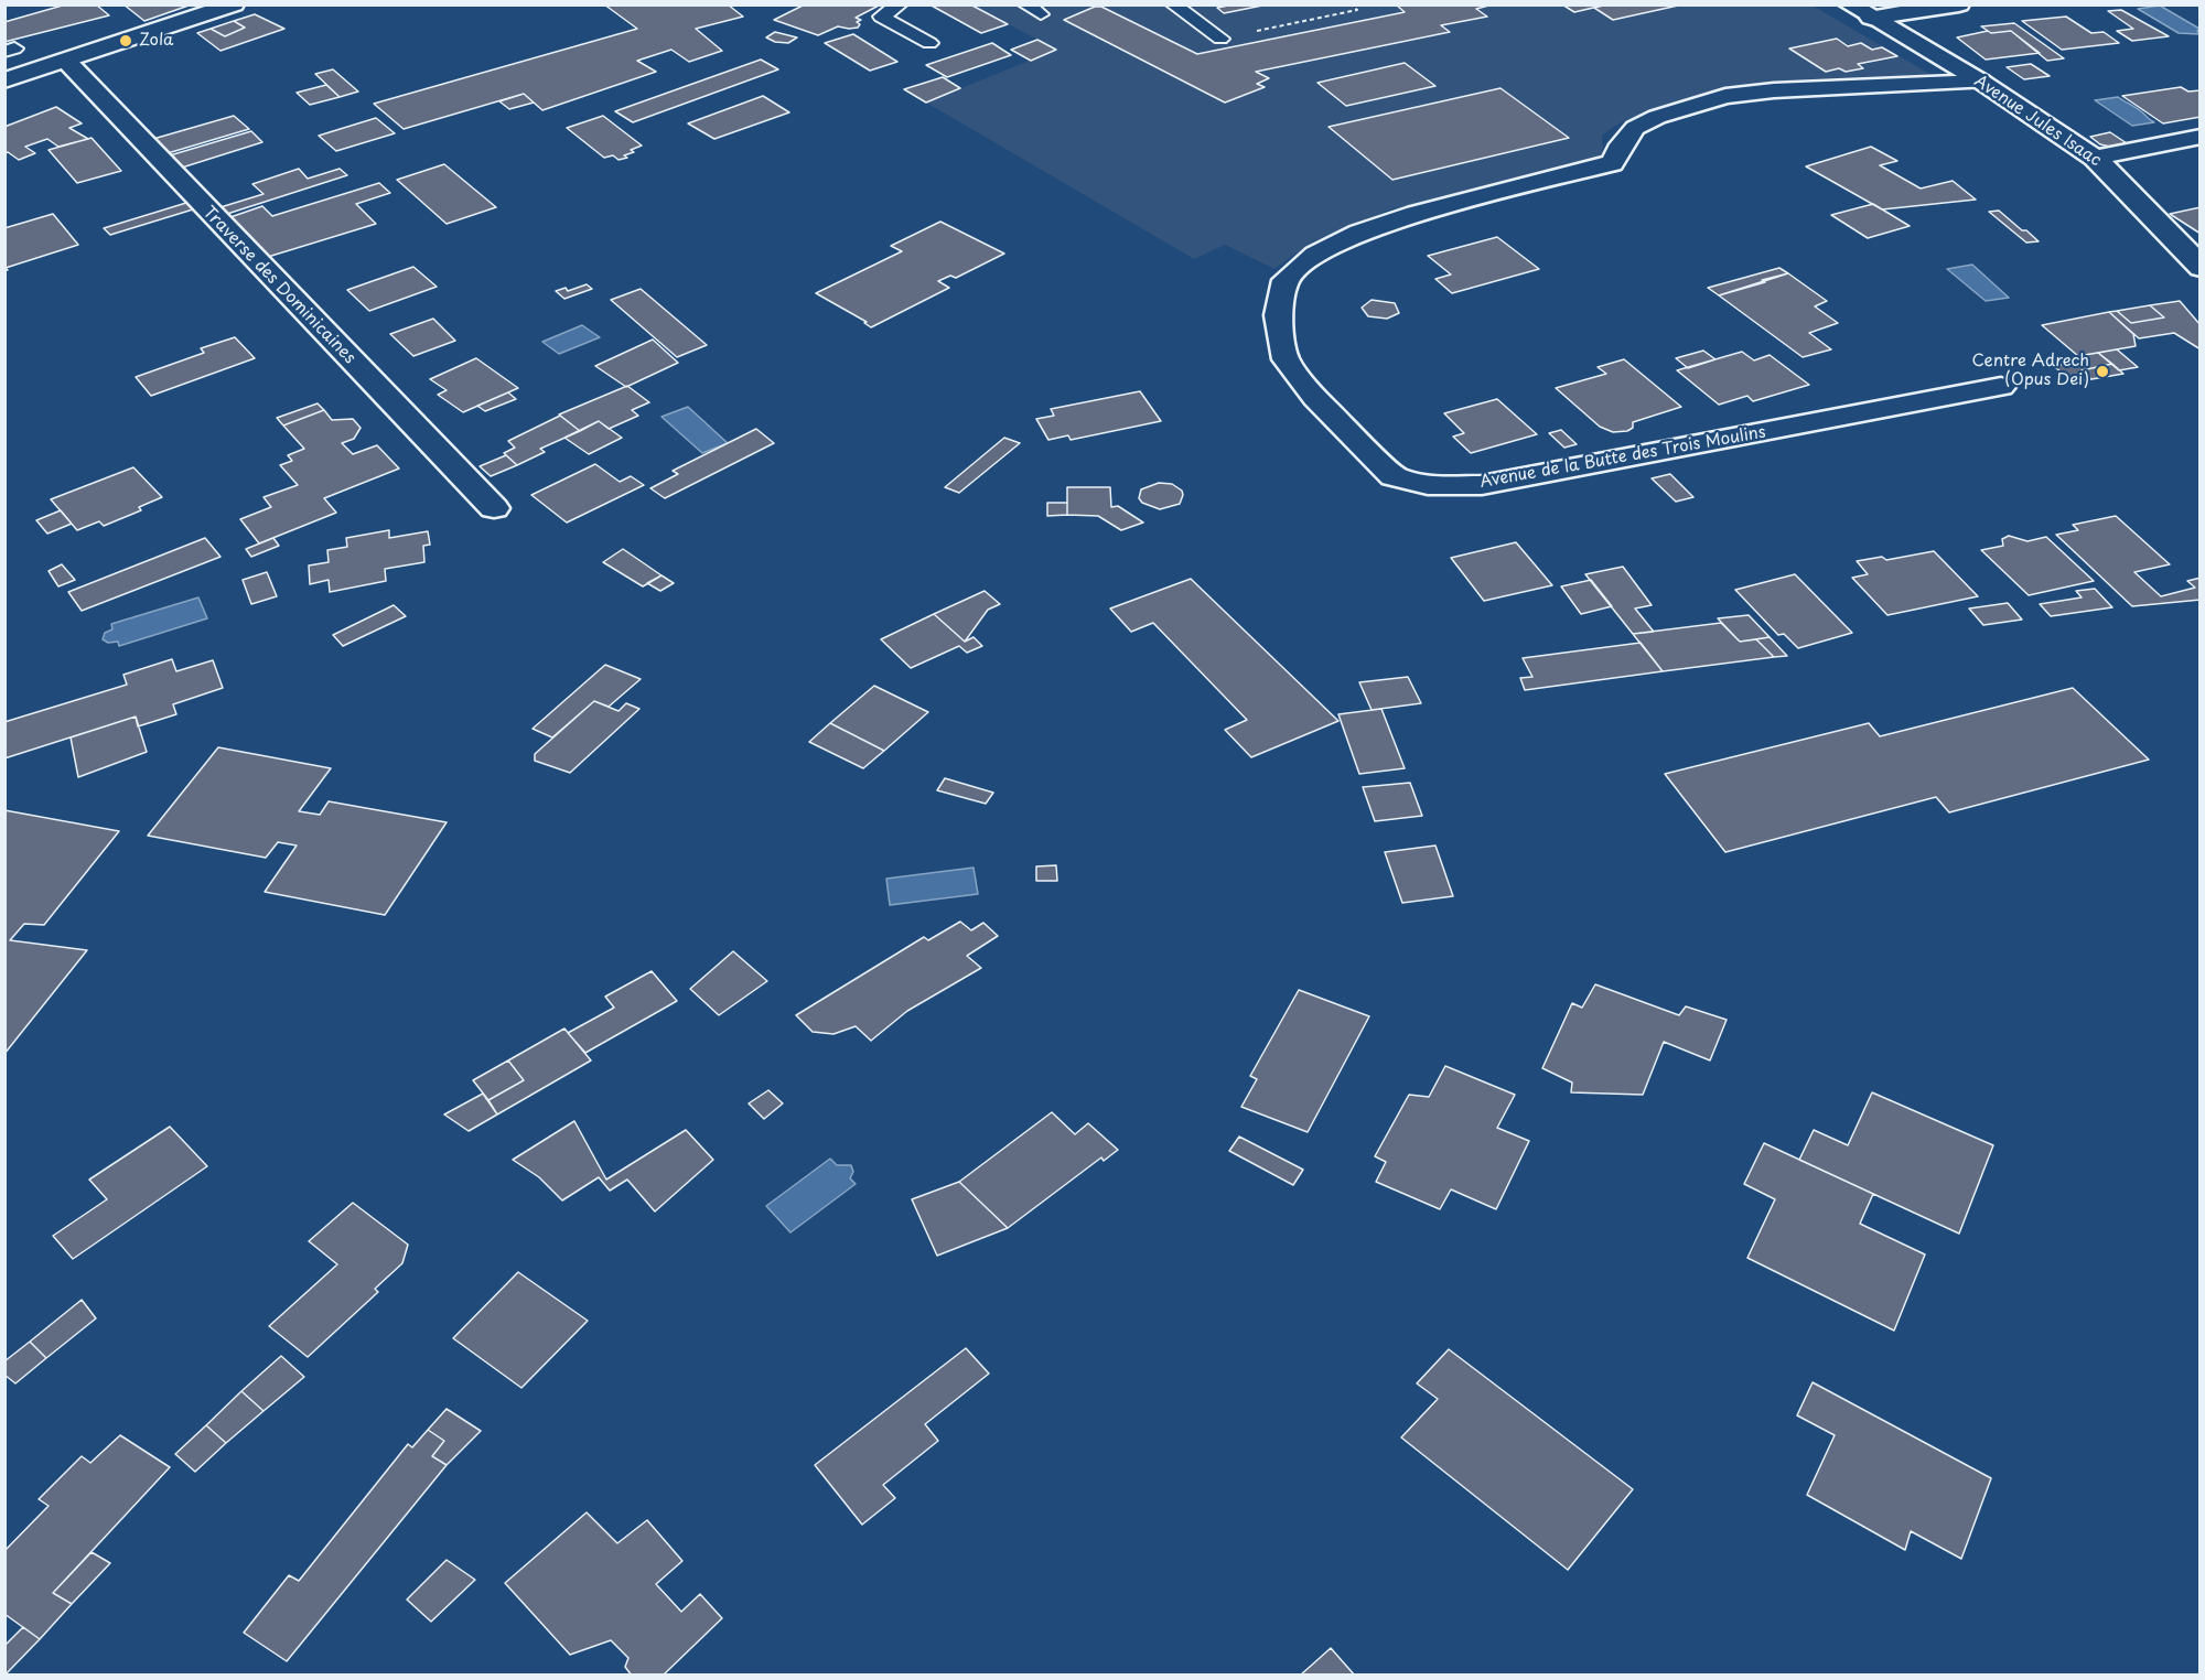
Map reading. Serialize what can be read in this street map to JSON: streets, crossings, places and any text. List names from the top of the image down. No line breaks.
{"streets":{"street":["Avenue Jules Isaac","Traverse des Dominicaines","Avenue de la Butte des Trois Moulins"]},"crossings":[["Avenue Jules Isaac","Avenue de la Butte des Trois Moulins"]],"places":["Zola","Centre Adrech (Opus Dei)"]}
